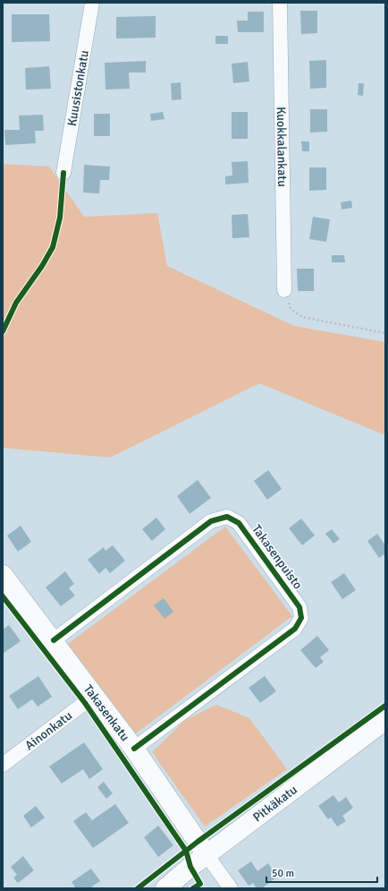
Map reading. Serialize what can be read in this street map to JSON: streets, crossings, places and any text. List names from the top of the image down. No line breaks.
{"streets":{"street":["Kuusistonkatu","Kuokkalankatu","Takasenpuisto","Takasenkatu","Ainonkatu","Pitkäkatu"]},"crossings":[["Takasenpuisto","Takasenkatu"],["Takasenkatu","Ainonkatu"],["Takasenkatu","Pitkäkatu"]],"scale_bar":"50 m"}
